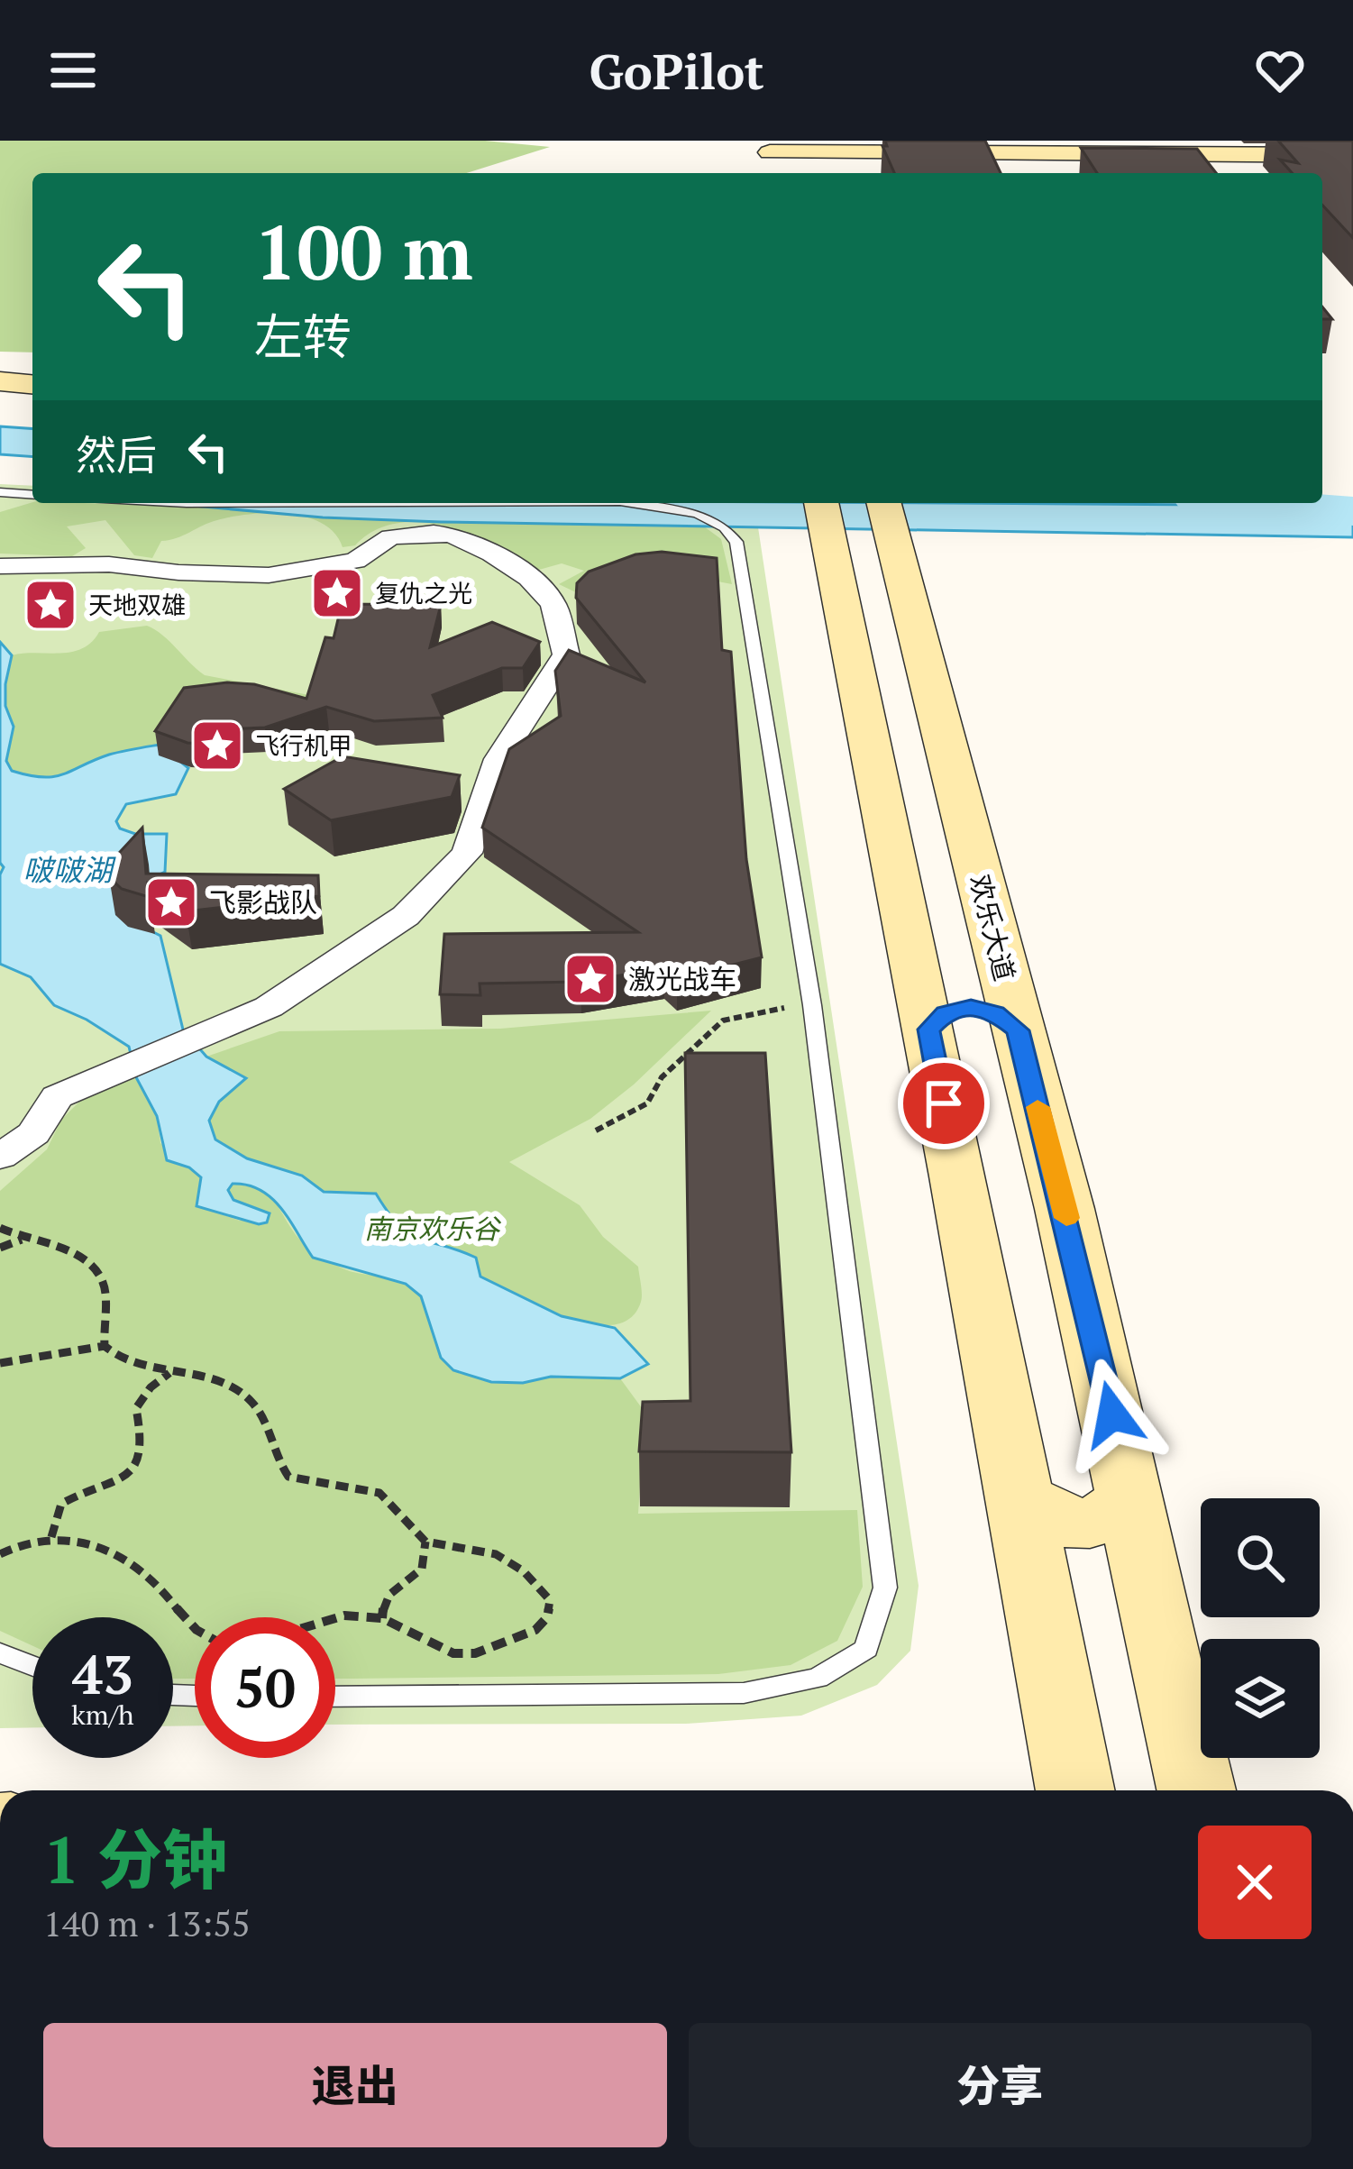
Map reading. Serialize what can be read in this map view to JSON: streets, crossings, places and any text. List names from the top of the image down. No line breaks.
{"streets":{"main road":["欢乐大道"]},"water":["啵啵湖"],"parks":["南京欢乐谷"],"places":{"place":["复仇之光","天地双雄","飞行机甲","飞影战队","激光战车"]},"page":{"header":"GoPilot","turn":["100 m","左转"],"then":"然后","speed":"43 km/h","limit":"50","heading":["1 分钟","140 m · 13:55"],"buttons":["退出","分享"]}}
